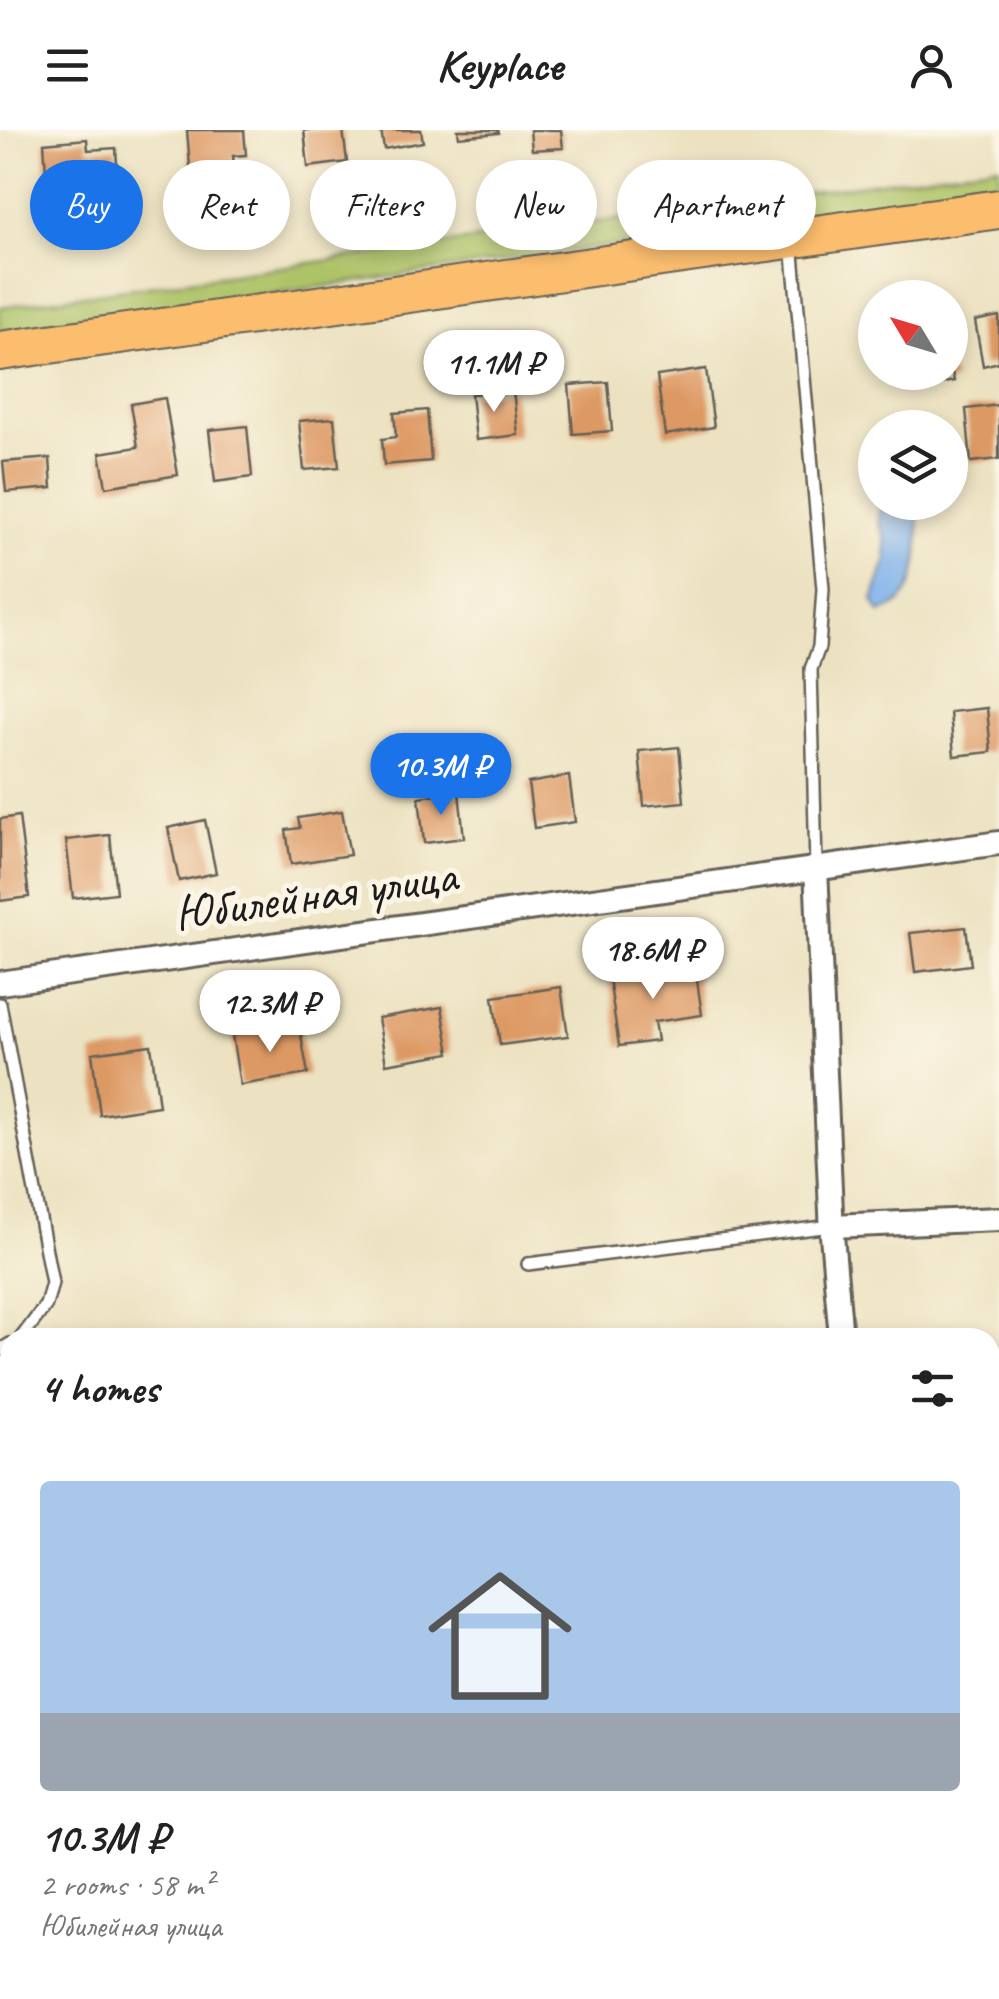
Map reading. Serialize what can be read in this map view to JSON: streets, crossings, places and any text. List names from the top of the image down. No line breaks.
{"streets":{"street":["Юбилейная улица"]},"north":"top left","page":{"header":"Keyplace","chip":["Buy","Rent","Filters","New","Apartment"],"price":["11.1M ₽","10.3M ₽","18.6M ₽","12.3M ₽"],"heading":"4 homes","list":[{"name":"10.3M ₽","note":"2 rooms · 58 m² · Юбилейная улица"}]}}
